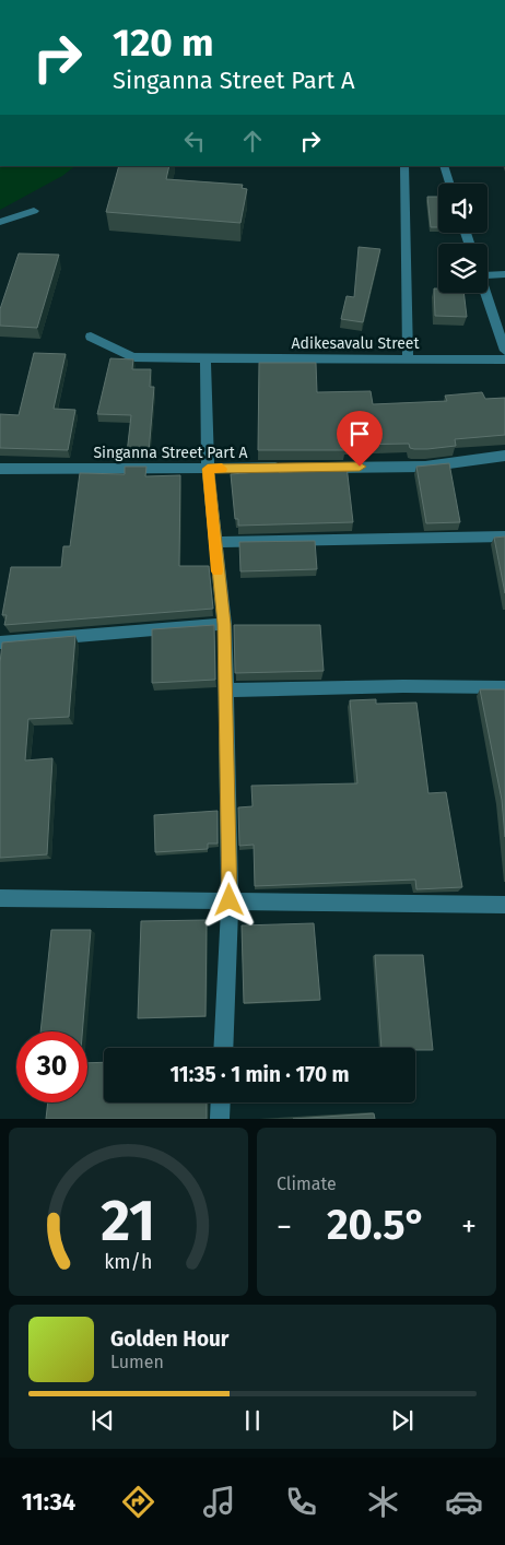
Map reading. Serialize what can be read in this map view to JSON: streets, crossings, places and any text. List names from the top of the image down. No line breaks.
{"streets":{"street":["Adikesavalu Street","Singanna Street Part A"]},"page":{"turn":["120 m","Singanna Street Part A"],"limit":"30","trip":"11:35 · 1 min · 170 m","tile":"Climate","heat":["−","20.5°","+"],"song":["Golden Hour","Lumen"],"tabs":"11:34","gauge":["21","km/h"]}}
